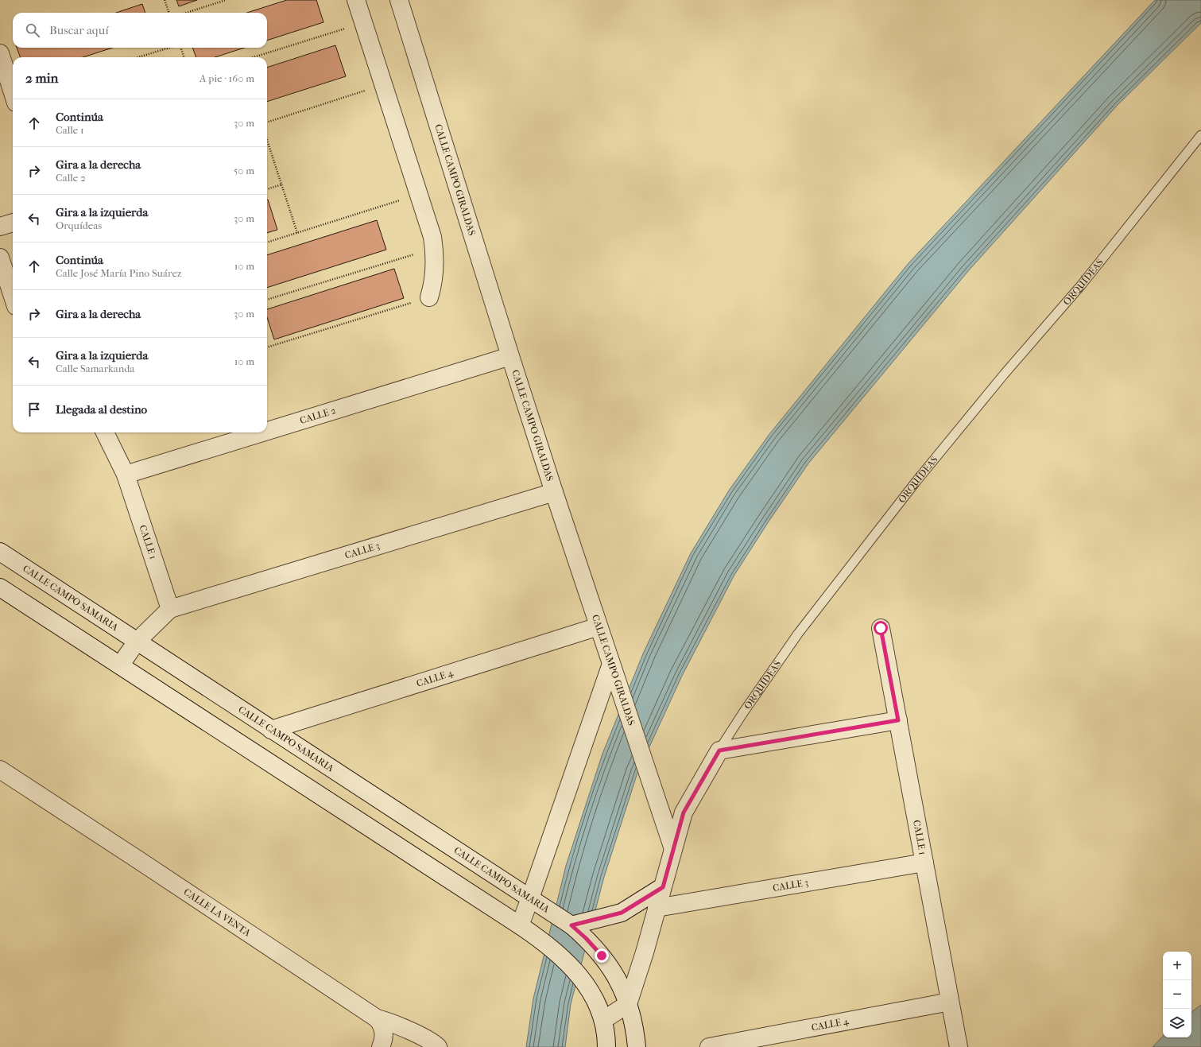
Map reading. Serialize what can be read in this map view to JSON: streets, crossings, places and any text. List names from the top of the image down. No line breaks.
{"streets":{"street":["CALLE CAMPO GIRALDAS","ORQUÍDEAS","CALLE 2","CALLE 1","CALLE 3","CALLE CAMPO SAMARIA","CALLE 4","CALLE LA VENTA"]},"crossings":[["CALLE CAMPO GIRALDAS","ORQUÍDEAS"],["CALLE CAMPO GIRALDAS","CALLE 2"],["CALLE CAMPO GIRALDAS","CALLE 3"],["CALLE CAMPO GIRALDAS","CALLE 4"],["ORQUÍDEAS","CALLE 3"],["ORQUÍDEAS","CALLE CAMPO SAMARIA"],["CALLE 2","CALLE 1"],["CALLE 1","CALLE 3"],["CALLE 1","CALLE 4"],["CALLE CAMPO SAMARIA","CALLE 4"]],"page":{"search":"Buscar aquí","heading":["2 min","A pie · 160 m"],"list":[["Continúa","Calle 1","30 m"],["Gira a la derecha","Calle 2","50 m"],["Gira a la izquierda","Orquídeas","30 m"],["Continúa","Calle José María Pino Suárez","10 m"],["Gira a la derecha","30 m"],["Gira a la izquierda","Calle Samarkanda","10 m"],"Llegada al destino"],"map_buttons":["+","−"]}}
